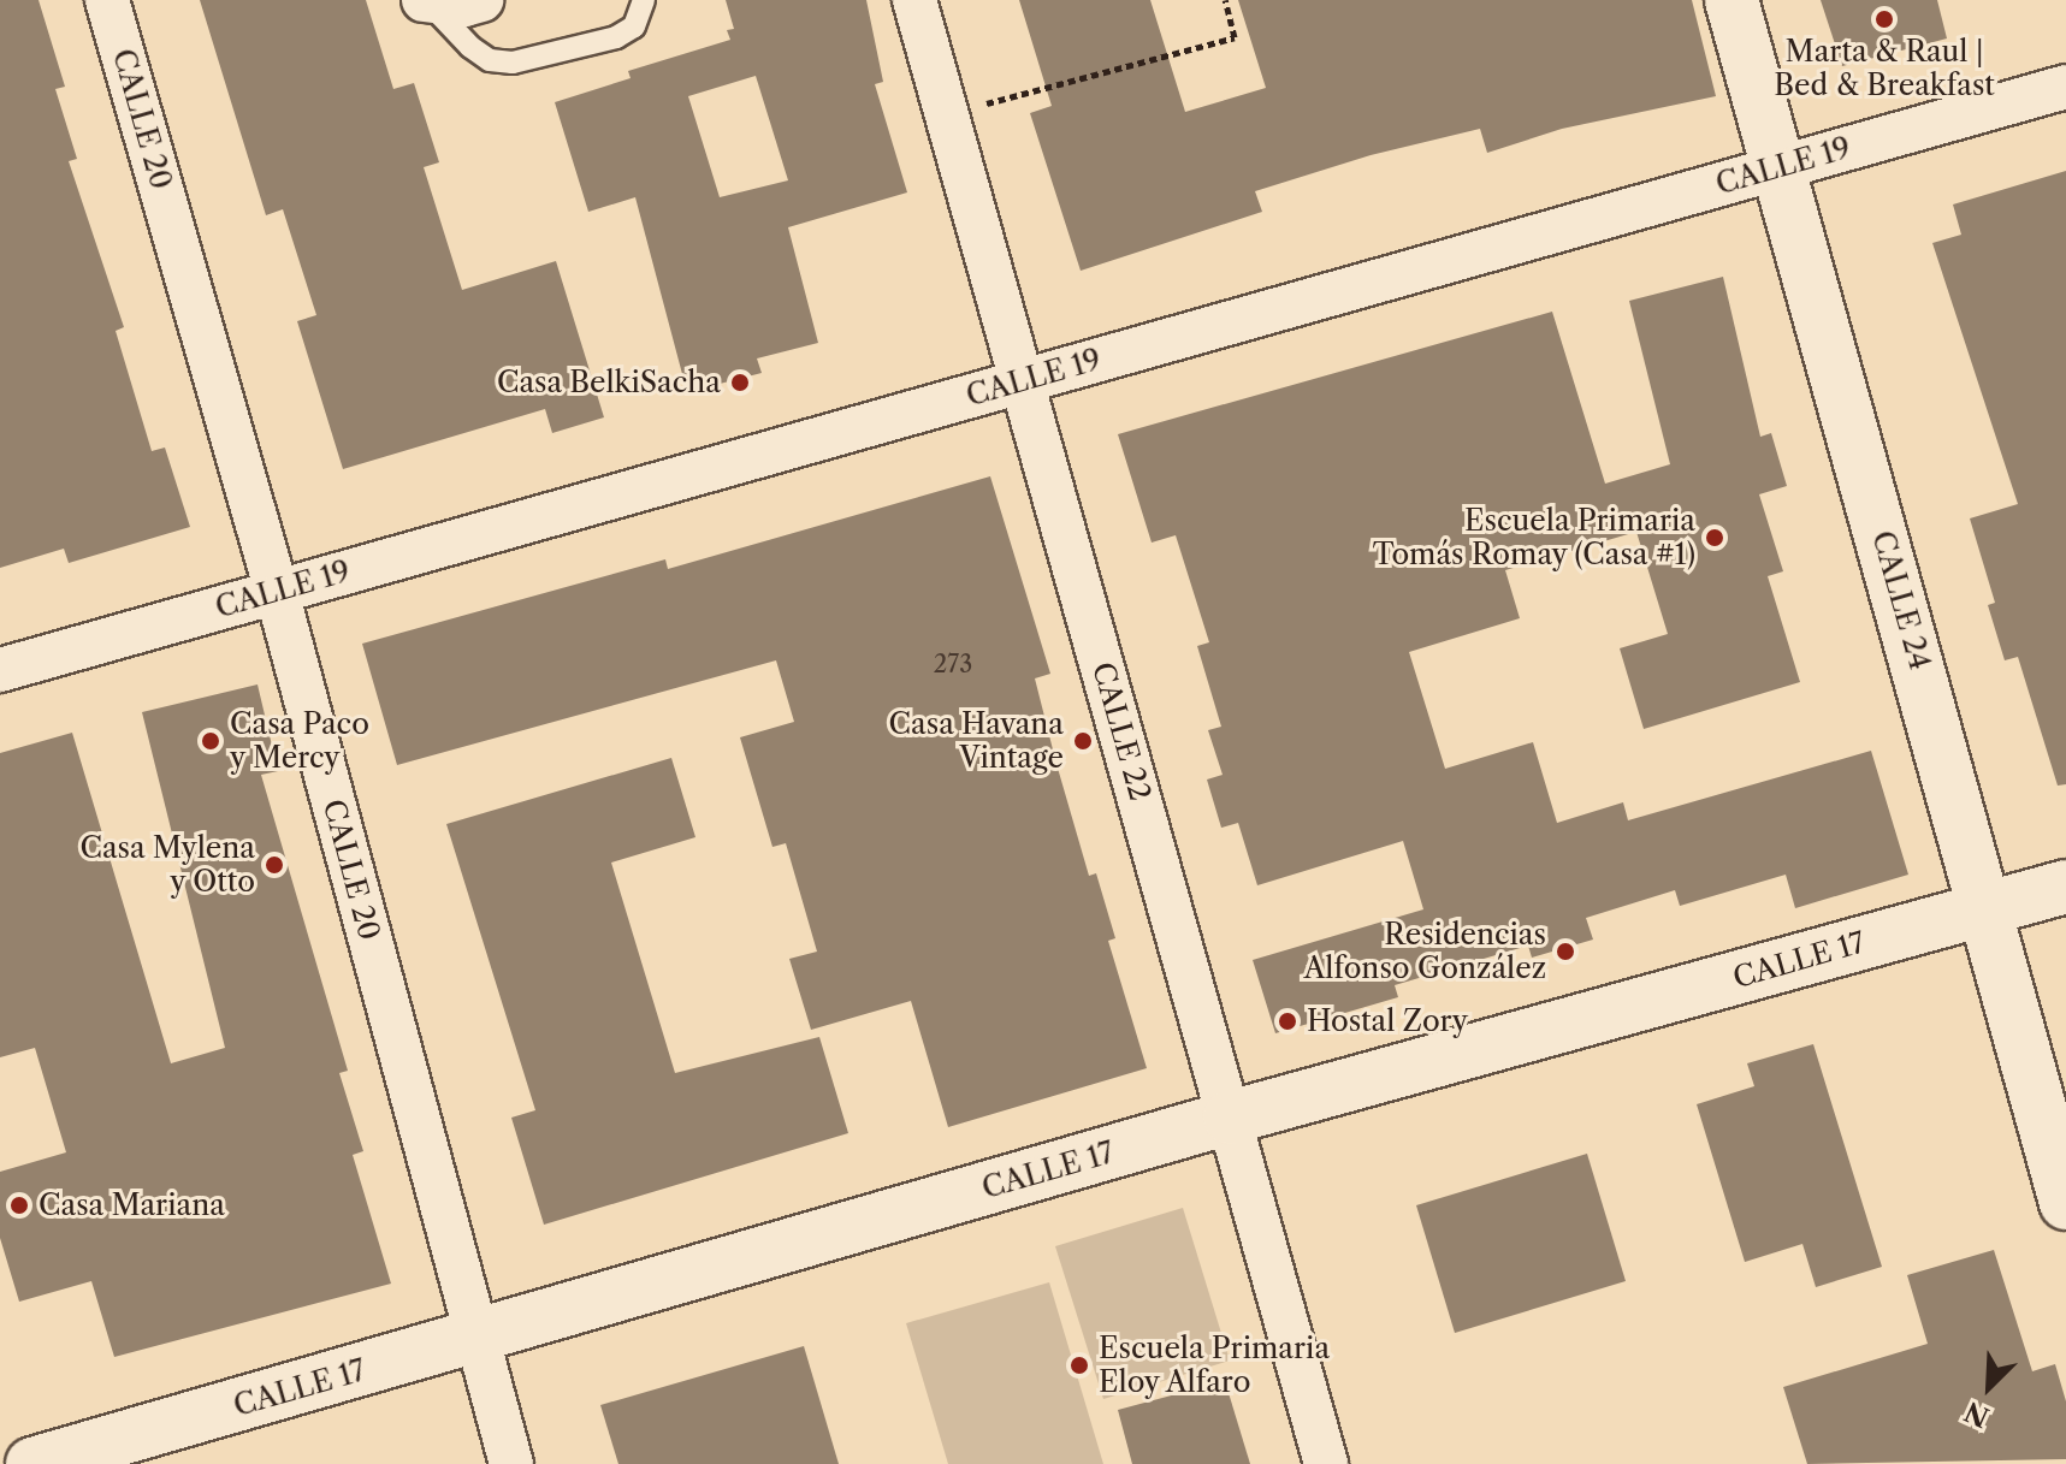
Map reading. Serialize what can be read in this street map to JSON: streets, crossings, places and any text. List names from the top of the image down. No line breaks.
{"streets":{"street":["CALLE 20","CALLE 19","CALLE 24","CALLE 22","CALLE 17"]},"crossings":[["CALLE 20","CALLE 19"],["CALLE 20","CALLE 17"],["CALLE 19","CALLE 24"],["CALLE 19","CALLE 22"],["CALLE 24","CALLE 17"],["CALLE 22","CALLE 17"]],"places":["Marta & Raul | Bed & Breakfast","Casa BelkiSacha","Escuela Primaria Tomás Romay (Casa #1)","Casa Paco y Mercy","Casa Havana Vintage","Casa Mylena y Otto","Residencias Alfonso González","Hostal Zory","Casa Mariana","Escuela Primaria Eloy Alfaro"],"house_numbers":["273"],"north":"bottom left"}
